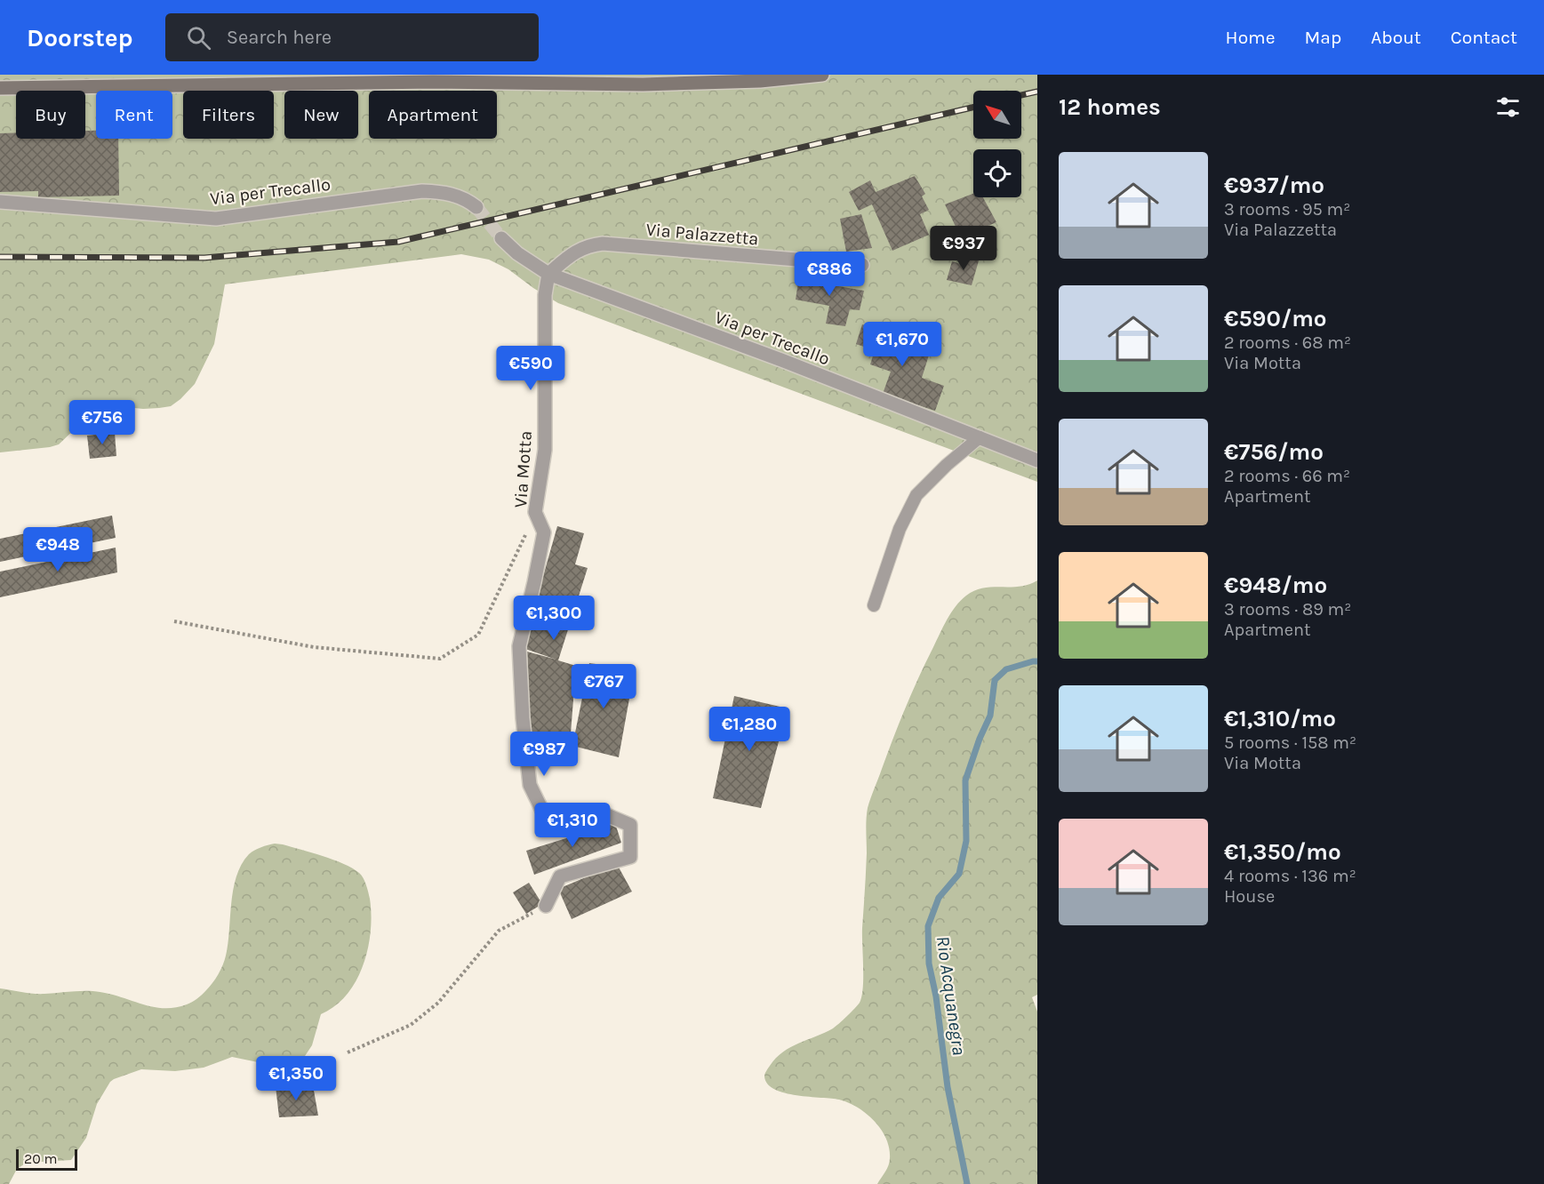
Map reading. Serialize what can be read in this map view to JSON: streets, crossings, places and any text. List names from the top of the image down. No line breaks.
{"streets":{"street":["Via per Trecallo","Via Palazzetta","Via Motta"]},"crossings":[["Via per Trecallo","Via Palazzetta"],["Via per Trecallo","Via Motta"],["Via Palazzetta","Via Motta"]],"water":["Rio Acquanegra"],"scale_bar":"20 m","north":"top left","page":{"header":"Doorstep","search":"Search here","nav":["Home","Map","About","Contact"],"heading":"12 homes","chip":["Buy","Rent","Filters","New","Apartment"],"list":[{"name":"€937/mo","note":"3 rooms · 95 m² · Via Palazzetta"},{"name":"€590/mo","note":"2 rooms · 68 m² · Via Motta"},{"name":"€756/mo","note":"2 rooms · 66 m² · Apartment"},{"name":"€948/mo","note":"3 rooms · 89 m² · Apartment"},{"name":"€1,310/mo","note":"5 rooms · 158 m² · Via Motta"},{"name":"€1,350/mo","note":"4 rooms · 136 m² · House"}],"price":["€937","€886","€1,670","€590","€756","€948","€1,300","€767","€1,280","€987","€1,310","€1,350"],"scale":"20 m"}}
